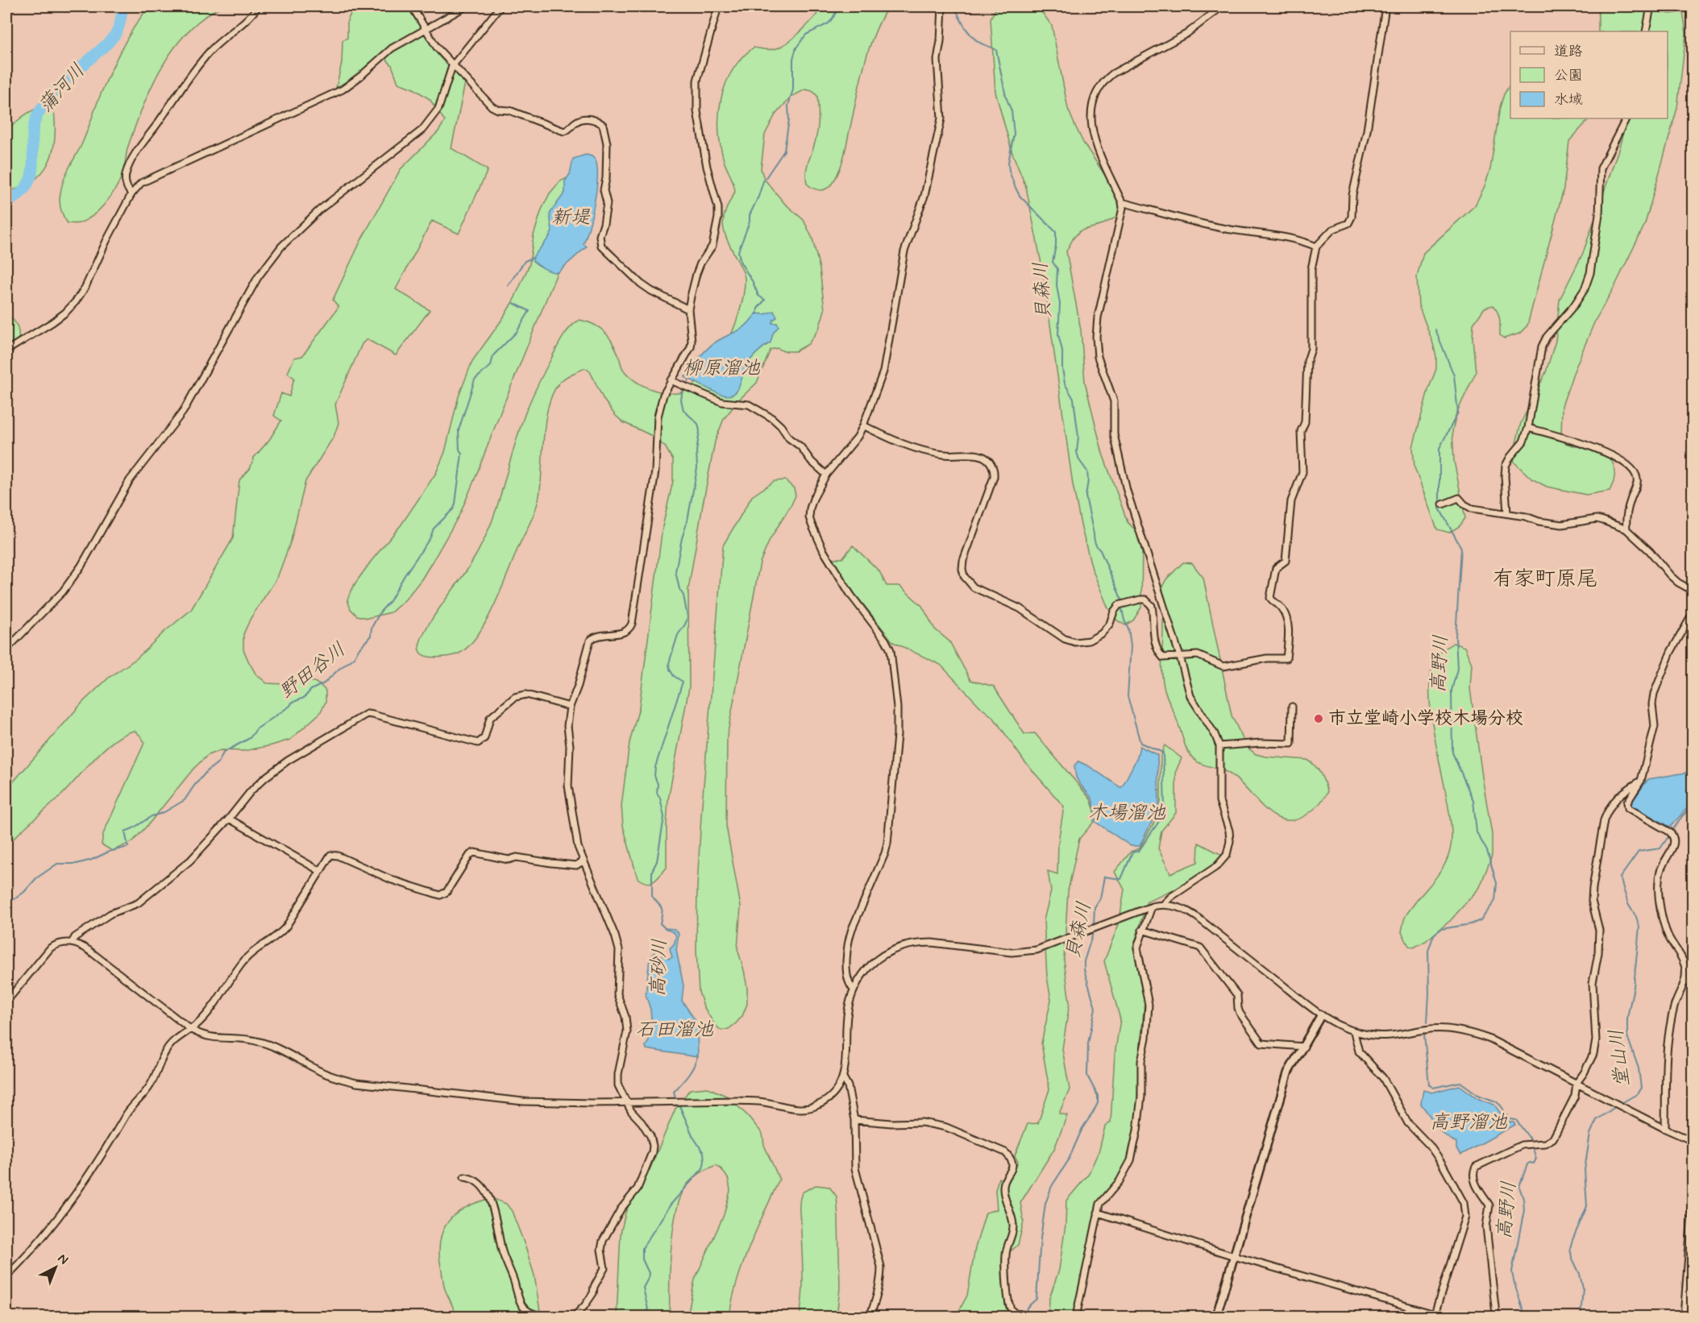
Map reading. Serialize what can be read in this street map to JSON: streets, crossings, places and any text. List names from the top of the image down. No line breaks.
{"districts":["有家町原尾"],"water":["蒲河川","新堤","貝森川","柳原溜池","高野川","野田谷川","木場溜池","高砂川","石田溜池","堂山川","高野溜池"],"places":["市立堂崎小学校木場分校"],"legend":["道路","公園","水域"],"north":"top right"}
